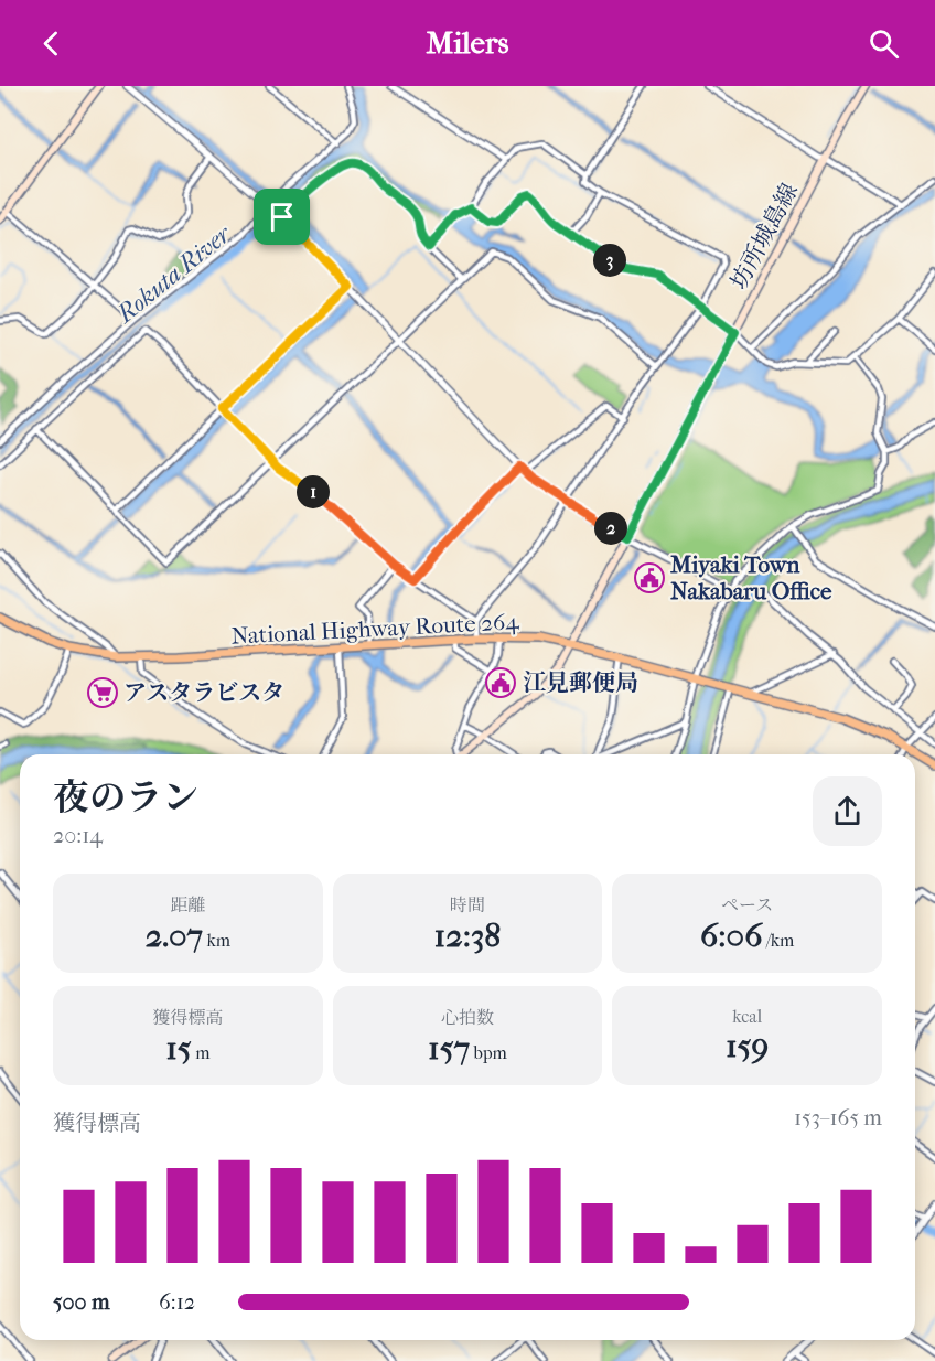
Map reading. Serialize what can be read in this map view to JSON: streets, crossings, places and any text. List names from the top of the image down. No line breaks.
{"streets":{"highway":["National Highway Route 264"],"main road":["坊所城島線"]},"crossings":[["坊所城島線","National Highway Route 264"]],"water":["Rokuta River"],"places":{"public building":["Miyaki Town Nakabaru Office","江見郵便局"],"supermarket":["アスタラビスタ"]},"page":{"header":"Milers","pins":["3","1","2"],"heading":["夜のラン","20:14"],"stats":[["距離","2.07 km"],["時間","12:38"],["ペース","6:06 /km"],["獲得標高","15 m"],["心拍数","157 bpm"],["kcal","159"]],"chart":["獲得標高","153–165 m"],"list":[{"name":"500 m","note":"6:12"}]}}
